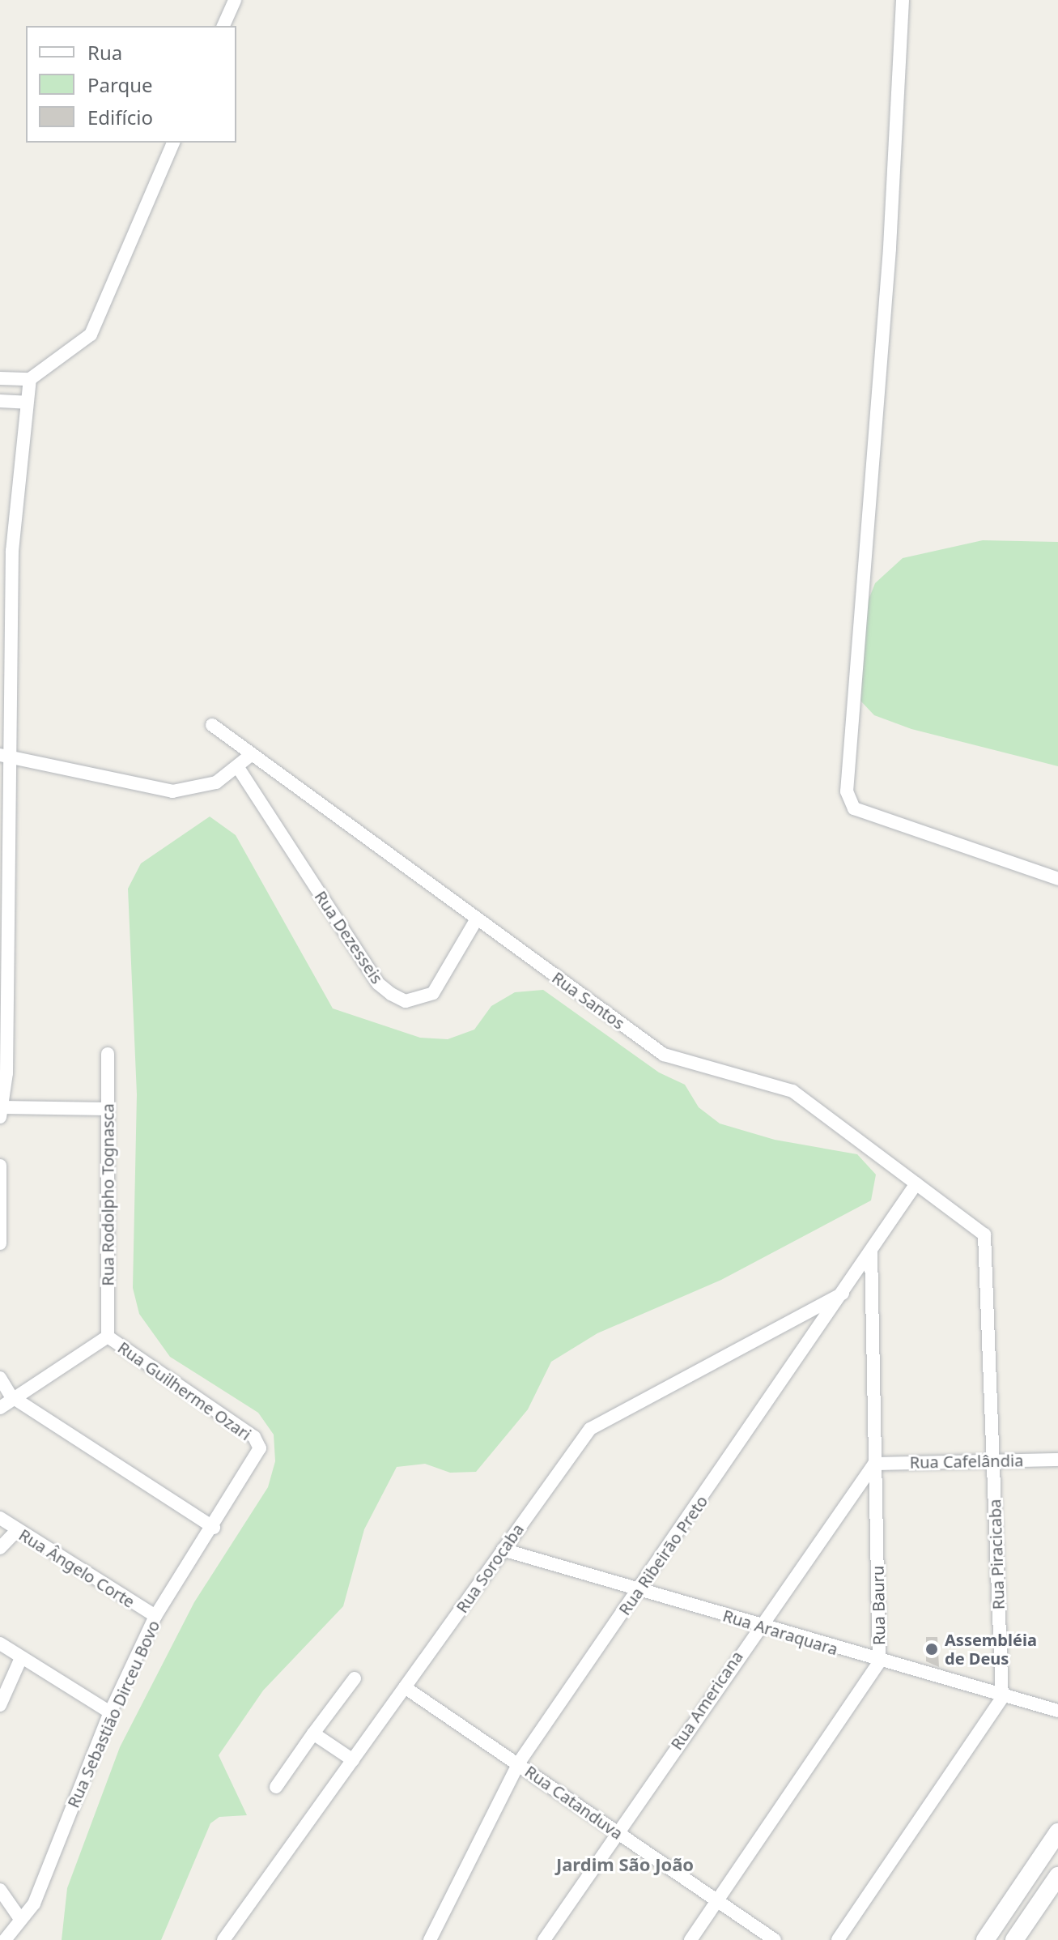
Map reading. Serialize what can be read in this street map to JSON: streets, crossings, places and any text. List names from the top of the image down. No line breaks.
{"streets":{"street":["Rua Dezesseis","Rua Santos","Rua Rodolpho Tognasca","Rua Guilherme Ozari","Rua Cafelândia","Rua Piracicaba","Rua Ribeirão Preto","Rua Ângelo Corte","Rua Sorocaba","Rua Bauru","Rua Araraquara","Rua Americana","Rua Sebastião Dirceu Bovo","Rua Catanduva"]},"crossings":[["Rua Dezesseis","Rua Santos"],["Rua Santos","Rua Piracicaba"],["Rua Santos","Rua Ribeirão Preto"],["Rua Rodolpho Tognasca","Rua Guilherme Ozari"],["Rua Guilherme Ozari","Rua Sebastião Dirceu Bovo"],["Rua Cafelândia","Rua Piracicaba"],["Rua Cafelândia","Rua Bauru"],["Rua Cafelândia","Rua Americana"],["Rua Piracicaba","Rua Araraquara"],["Rua Ribeirão Preto","Rua Sorocaba"],["Rua Ribeirão Preto","Rua Bauru"],["Rua Ribeirão Preto","Rua Araraquara"],["Rua Ribeirão Preto","Rua Catanduva"],["Rua Ângelo Corte","Rua Sebastião Dirceu Bovo"],["Rua Sorocaba","Rua Araraquara"],["Rua Sorocaba","Rua Catanduva"],["Rua Bauru","Rua Araraquara"],["Rua Bauru","Rua Americana"],["Rua Bauru","Rua Catanduva"],["Rua Araraquara","Rua Americana"],["Rua Americana","Rua Catanduva"]],"districts":["Jardim São João"],"places":["Assembléia de Deus"],"legend":["Rua","Parque","Edifício"]}
